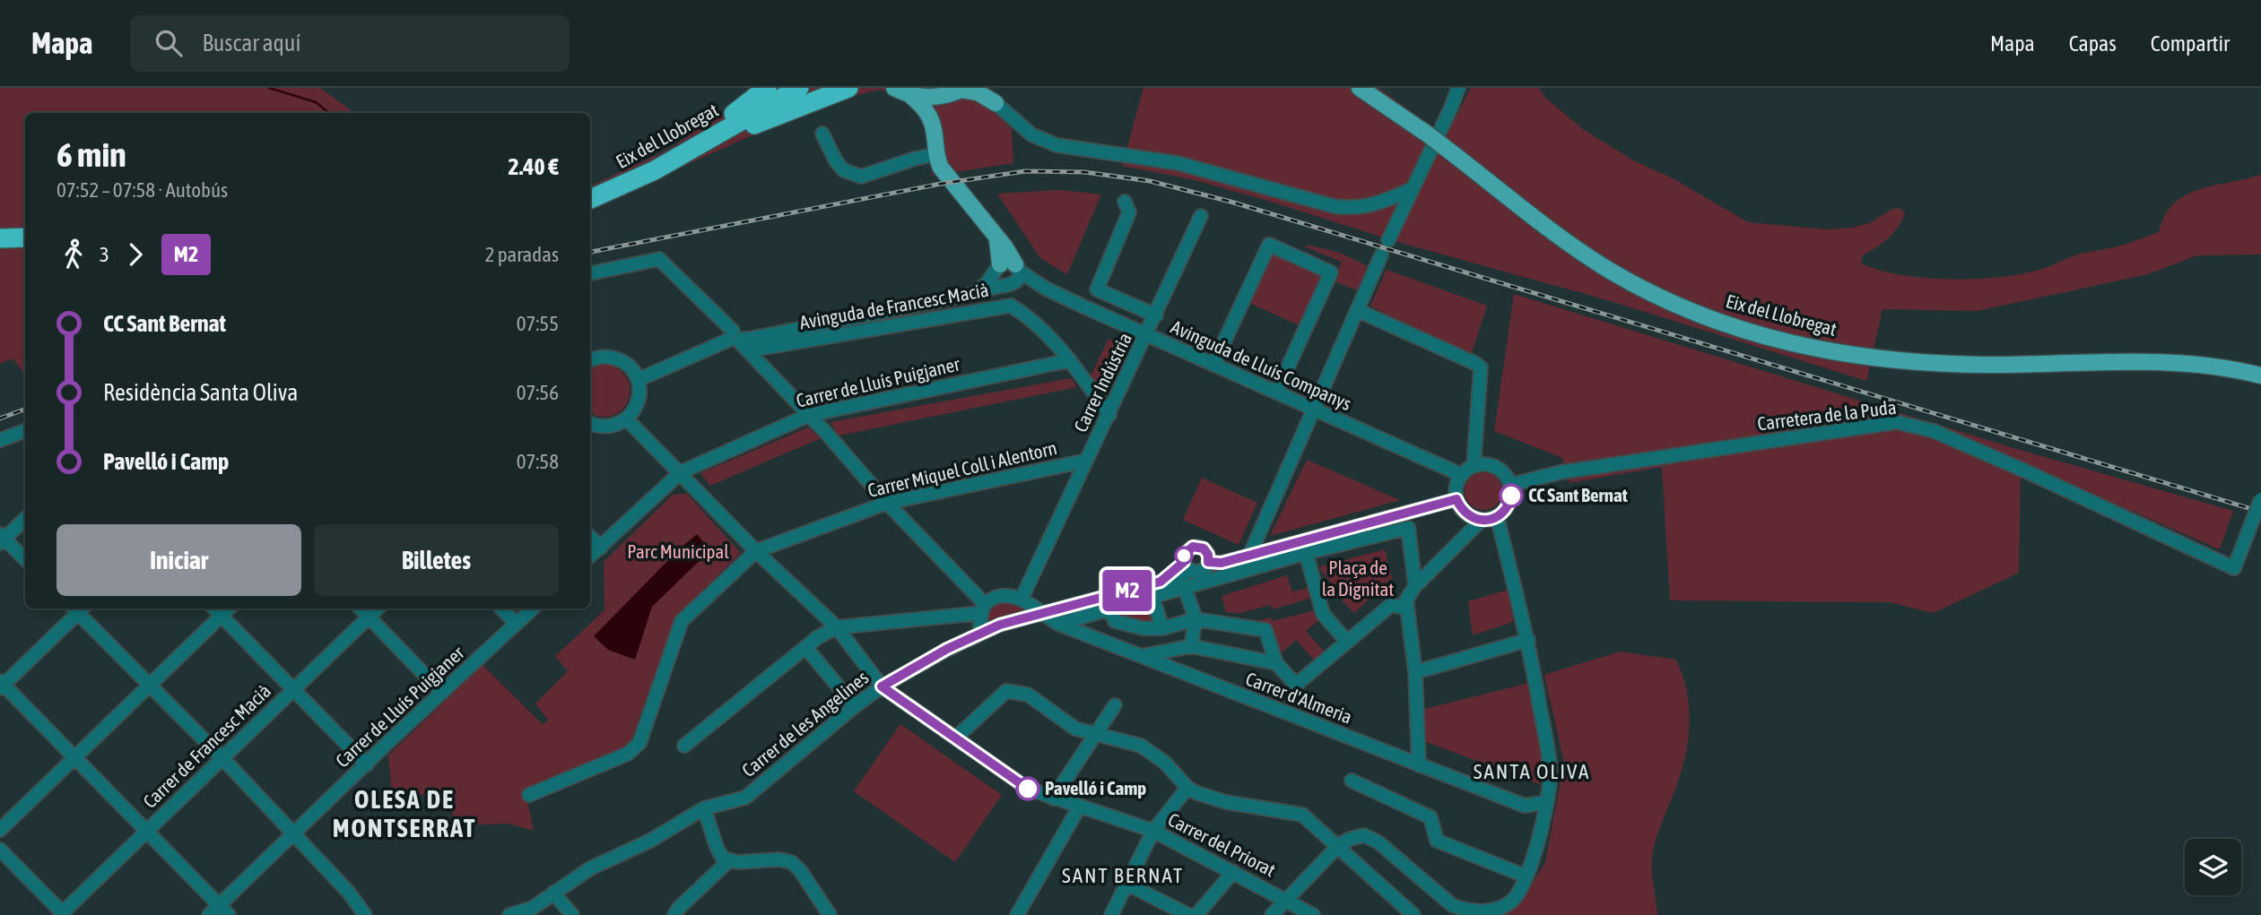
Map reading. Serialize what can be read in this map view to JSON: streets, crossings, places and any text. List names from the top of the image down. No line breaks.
{"streets":{"highway":["Eix del Llobregat"],"street":["Avinguda de Francesc Macià","Avinguda de Lluís Companys","Carrer de Lluís Puigjaner","Carrer Indústria","Carretera de la Puda","Carrer Miquel Coll i Alentorn","Carrer d'Almeria","Carrer de les Angelines","Carrer de Francesc Macià","Carrer del Priorat"]},"crossings":[["Avinguda de Francesc Macià","Avinguda de Lluís Companys"],["Avinguda de Francesc Macià","Carrer de Lluís Puigjaner"],["Avinguda de Francesc Macià","Carrer Indústria"],["Avinguda de Lluís Companys","Carrer Indústria"],["Avinguda de Lluís Companys","Carretera de la Puda"],["Carrer de Lluís Puigjaner","Carrer del Priorat"],["Carrer Indústria","Carrer Miquel Coll i Alentorn"],["Carrer Indústria","Carrer d'Almeria"],["Carrer Miquel Coll i Alentorn","Carrer del Priorat"],["Carrer d'Almeria","Carrer de les Angelines"],["Carrer de les Angelines","Carrer del Priorat"]],"districts":["SANTA OLIVA","OLESA DE MONTSERRAT","SANT BERNAT"],"parks":["Parc Municipal","Plaça de la Dignitat"],"places":["CC Sant Bernat","Pavelló i Camp"],"lines":["bus line M2"],"page":{"header":"Mapa","search":"Buscar aquí","nav":["Mapa","Capas","Compartir"],"on_map":"M2","heading":["6 min","07:52 – 07:58 · Autobús","2.40 €"],"legs":["3","M2","2 paradas"],"list":[{"name":"CC Sant Bernat","value":"07:55"},{"name":"Residència Santa Oliva","value":"07:56"},{"name":"Pavelló i Camp","value":"07:58"}],"buttons":["Iniciar","Billetes"]}}
